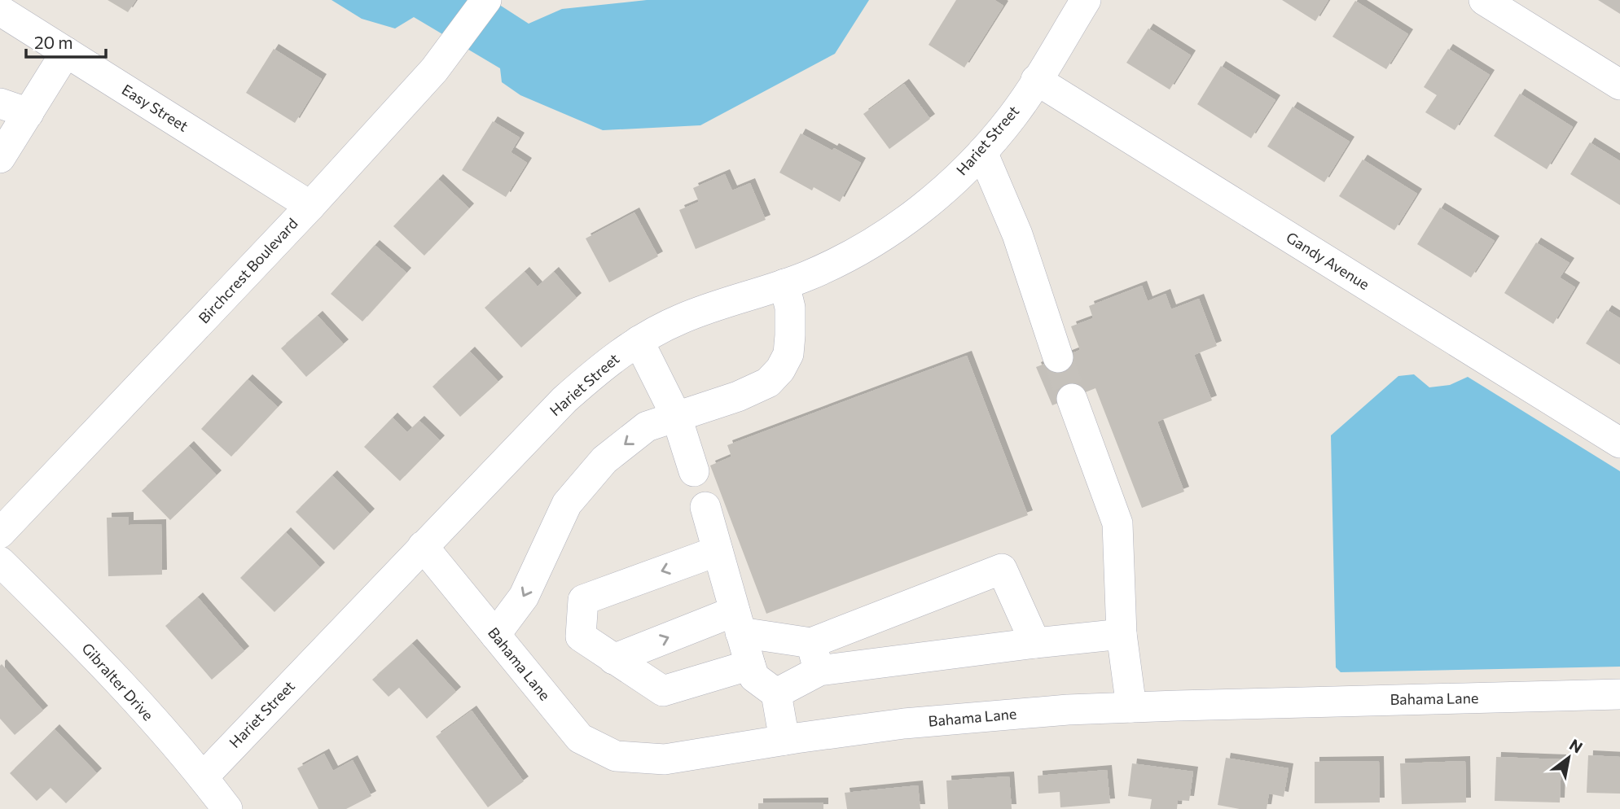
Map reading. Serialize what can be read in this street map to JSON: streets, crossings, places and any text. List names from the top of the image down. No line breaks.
{"streets":{"street":["Easy Street","Hariet Street","Gandy Avenue","Birchcrest Boulevard","Bahama Lane","Gibralter Drive"]},"crossings":[["Easy Street","Birchcrest Boulevard"],["Hariet Street","Gandy Avenue"],["Hariet Street","Bahama Lane"],["Hariet Street","Gibralter Drive"]],"scale_bar":"20 m","north":"top right"}
